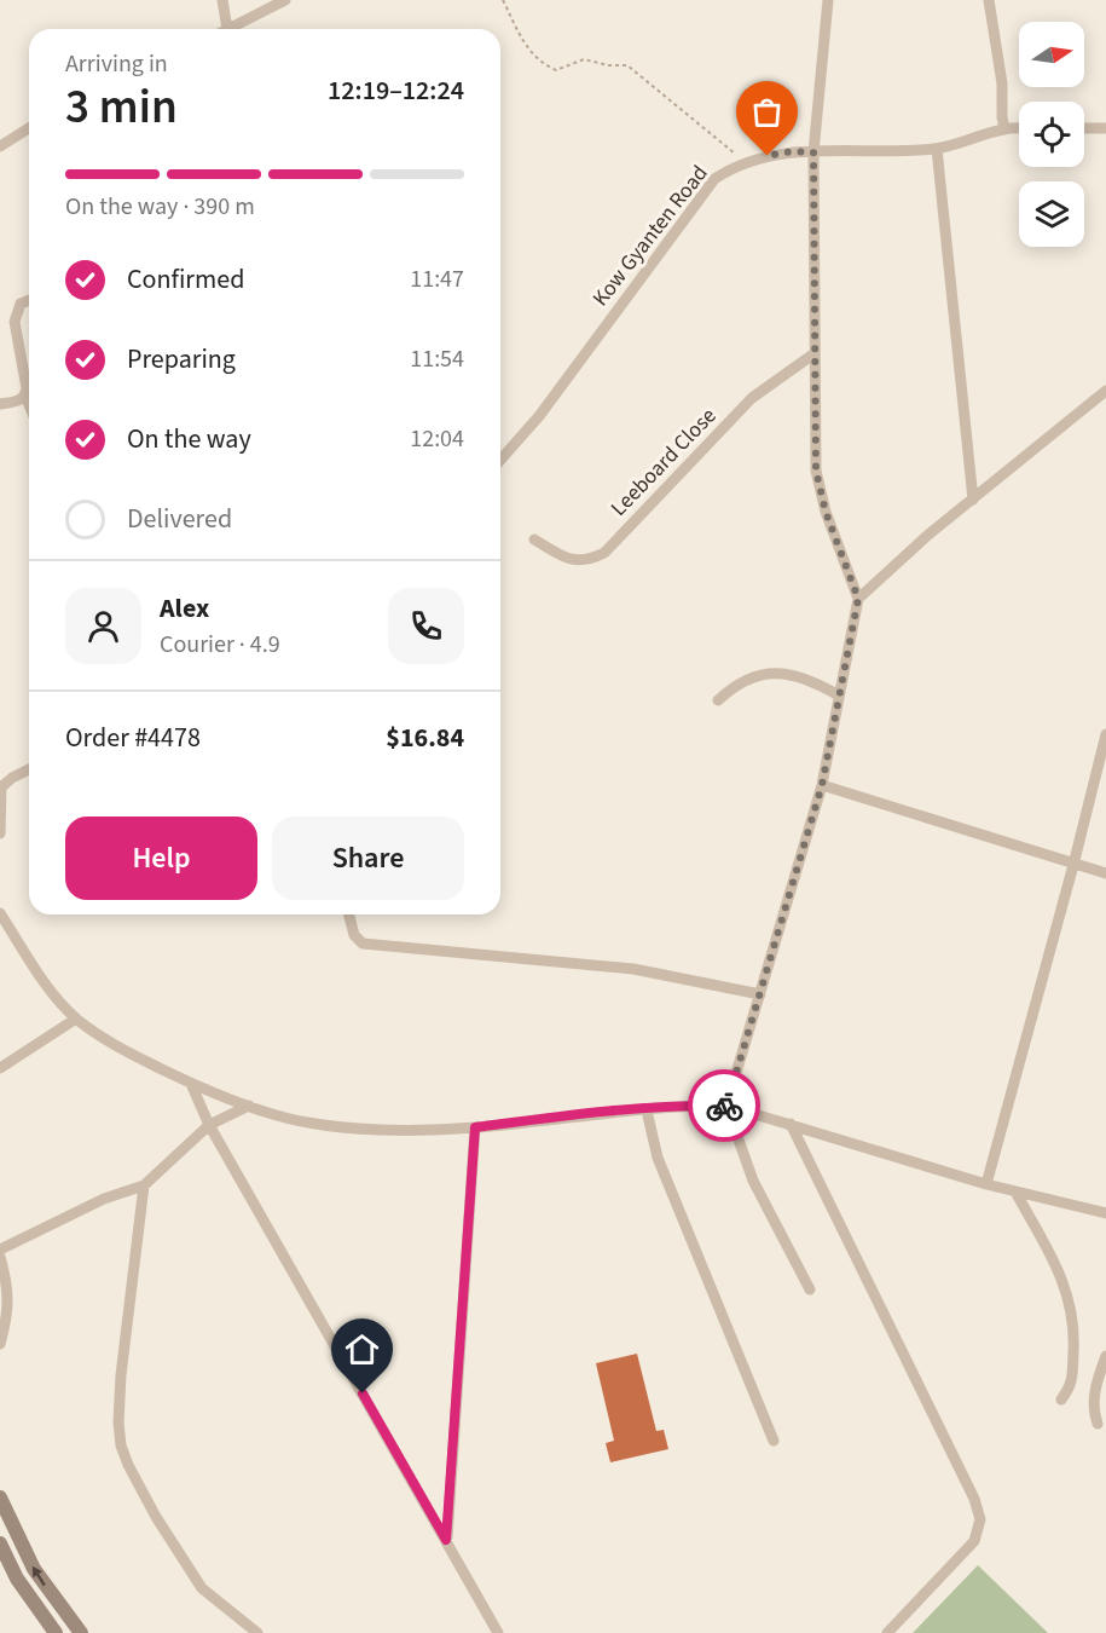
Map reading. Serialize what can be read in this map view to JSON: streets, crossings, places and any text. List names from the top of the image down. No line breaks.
{"streets":{"street":["Kow Gyanten Road","Leeboard Close"]},"north":"right","page":{"heading":["3 min","Arriving in","12:19–12:24"],"panel":["Alex","Courier · 4.9","Order #4478","$16.84"],"bar":"On the way · 390 m","list":[["Confirmed","11:47"],["Preparing","11:54"],["On the way","12:04"],"Delivered"],"buttons":["Help","Share"]}}
